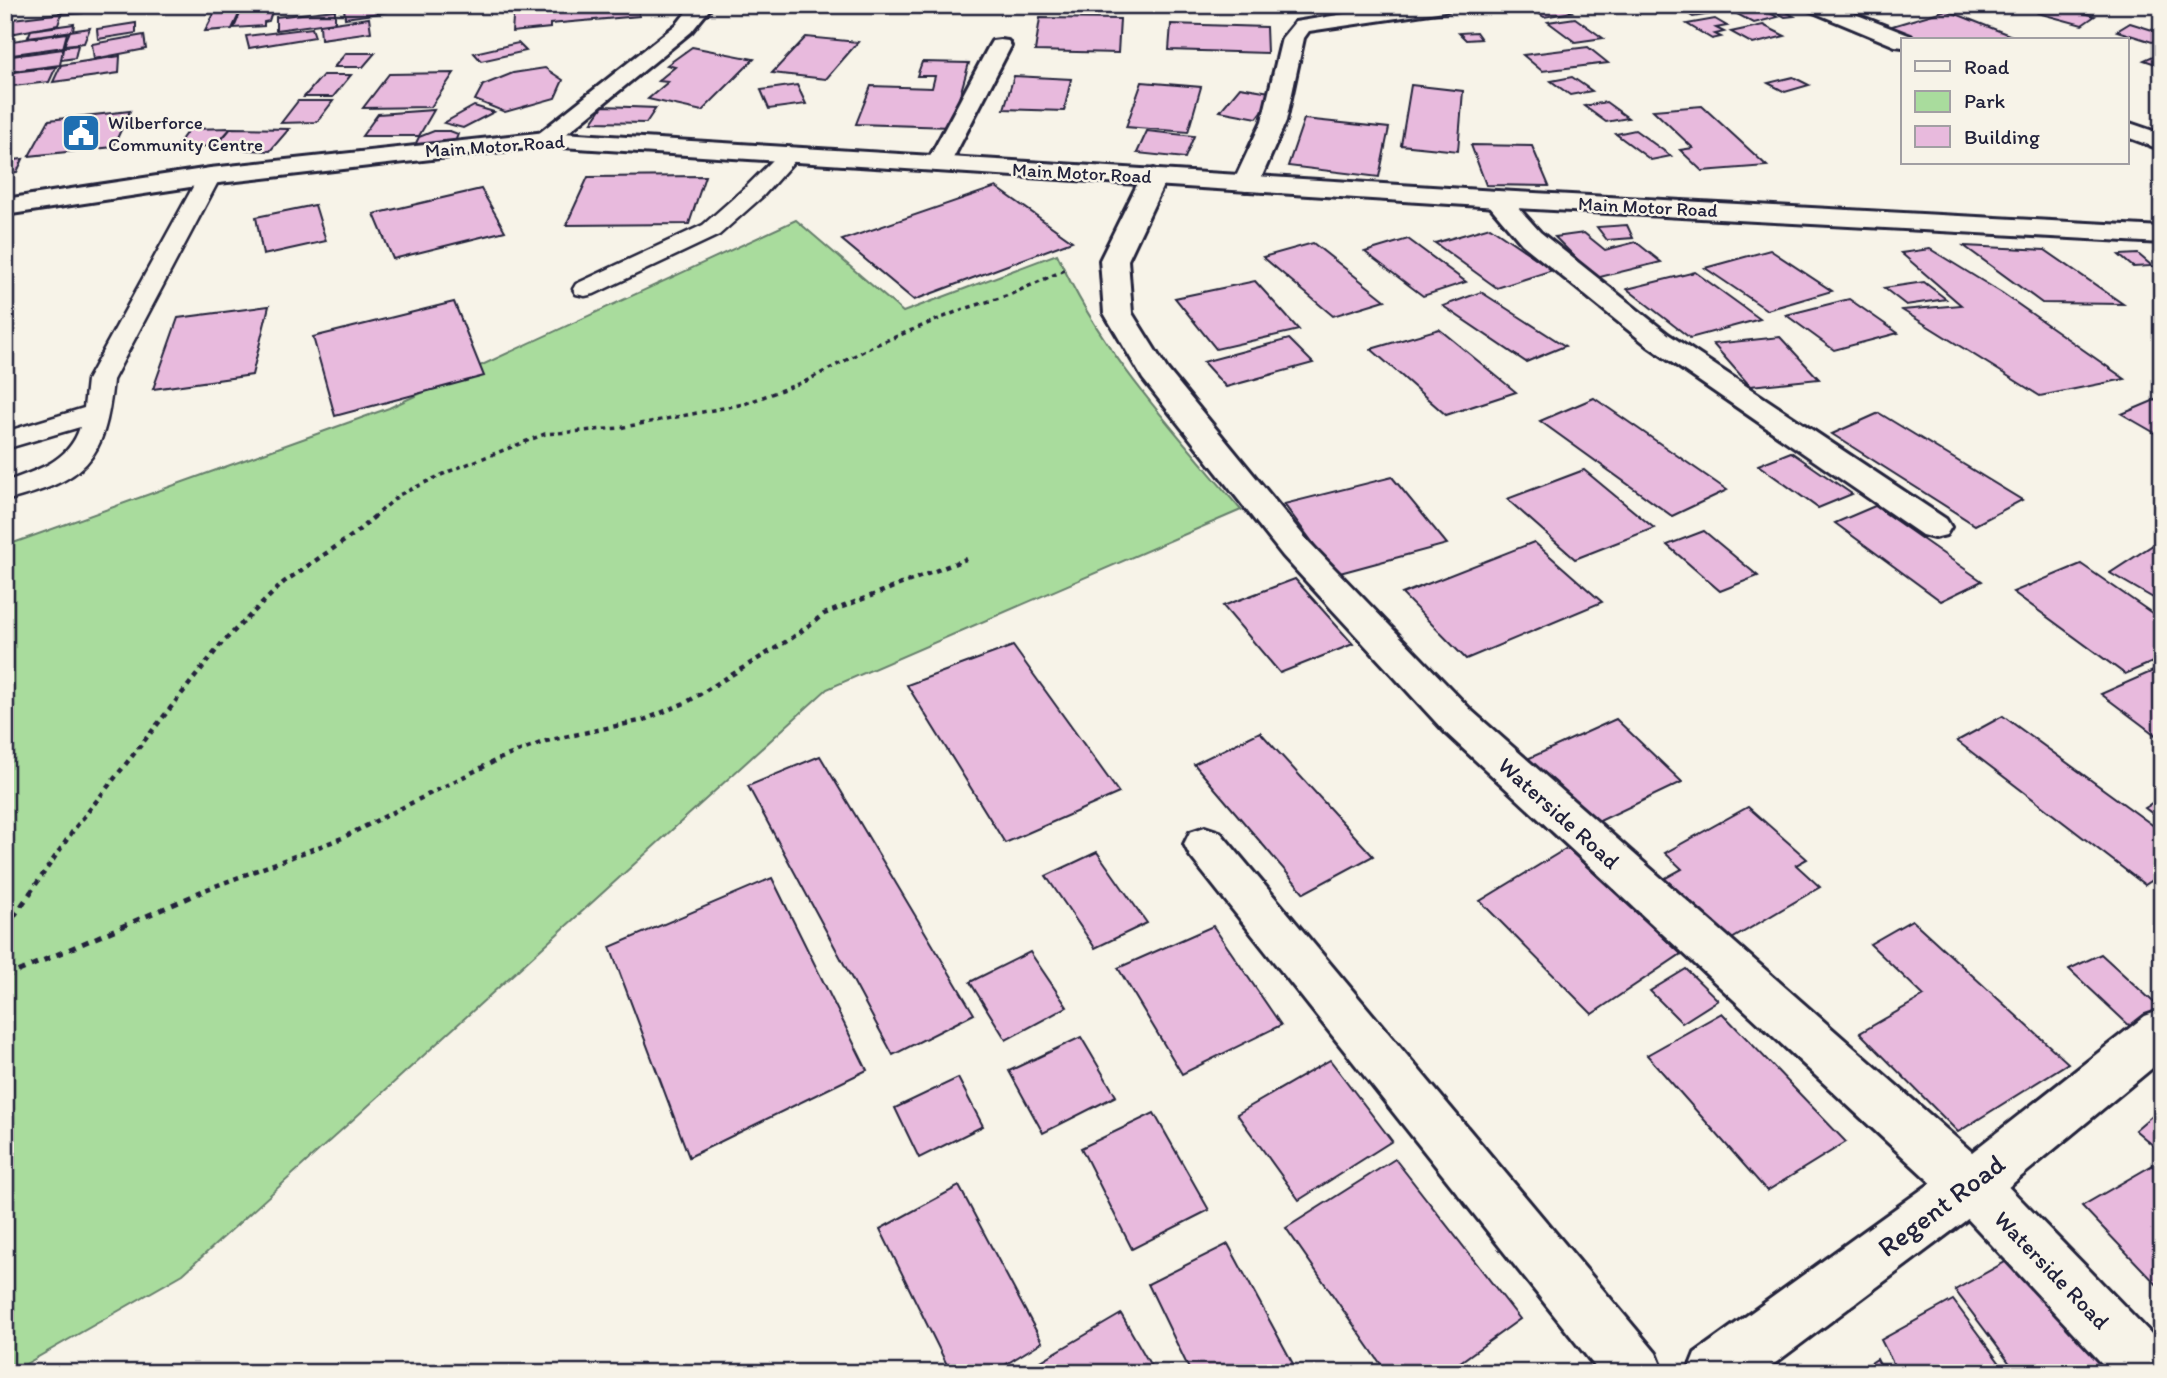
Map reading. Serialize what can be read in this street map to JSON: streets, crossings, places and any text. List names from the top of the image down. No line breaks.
{"streets":{"street":["Main Motor Road","Waterside Road","Regent Road"]},"crossings":[["Waterside Road","Regent Road"]],"places":{"public building":["Wilberforce Community Centre"]},"legend":["Road","Park","Building"]}
